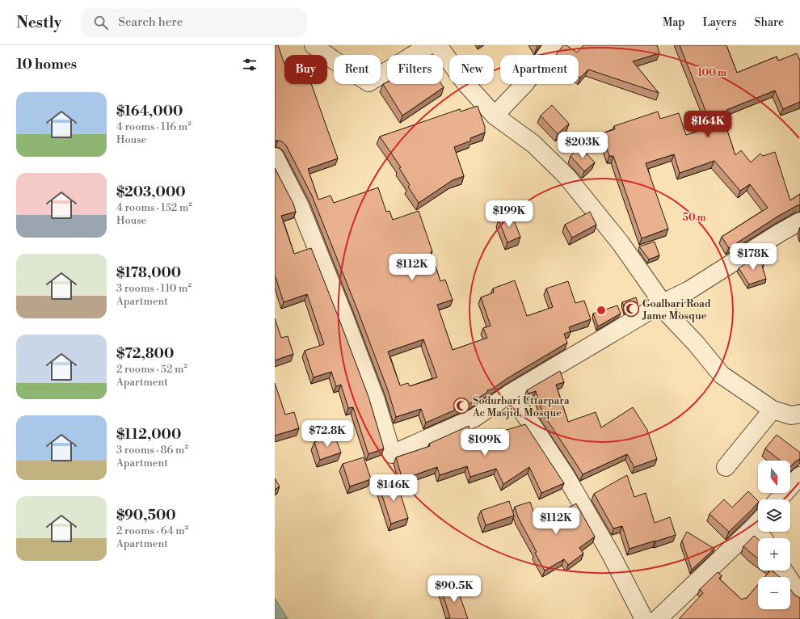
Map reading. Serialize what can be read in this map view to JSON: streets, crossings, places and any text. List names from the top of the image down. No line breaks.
{"places":{"mosque":["Goalbari Road Jame Mosque","Sodurbari Uttarpara Ac Masjid, Mosque"]},"north":"bottom","page":{"header":"Nestly","search":"Search here","nav":["Map","Layers","Share"],"heading":"10 homes","chip":["Buy","Rent","Filters","New","Apartment"],"list":[{"name":"$164,000","note":"4 rooms · 116 m² · House"},{"name":"$203,000","note":"4 rooms · 152 m² · House"},{"name":"$178,000","note":"3 rooms · 110 m² · Apartment"},{"name":"$72,800","note":"2 rooms · 52 m² · Apartment"},{"name":"$112,000","note":"3 rooms · 86 m² · Apartment"},{"name":"$90,500","note":"2 rooms · 64 m² · Apartment"}],"price":["$164K","$203K","$199K","$178K","$112K","$72.8K","$109K","$146K","$112K","$90.5K"],"map_buttons":["+","−"]},"rings":["100 m","50 m"]}
